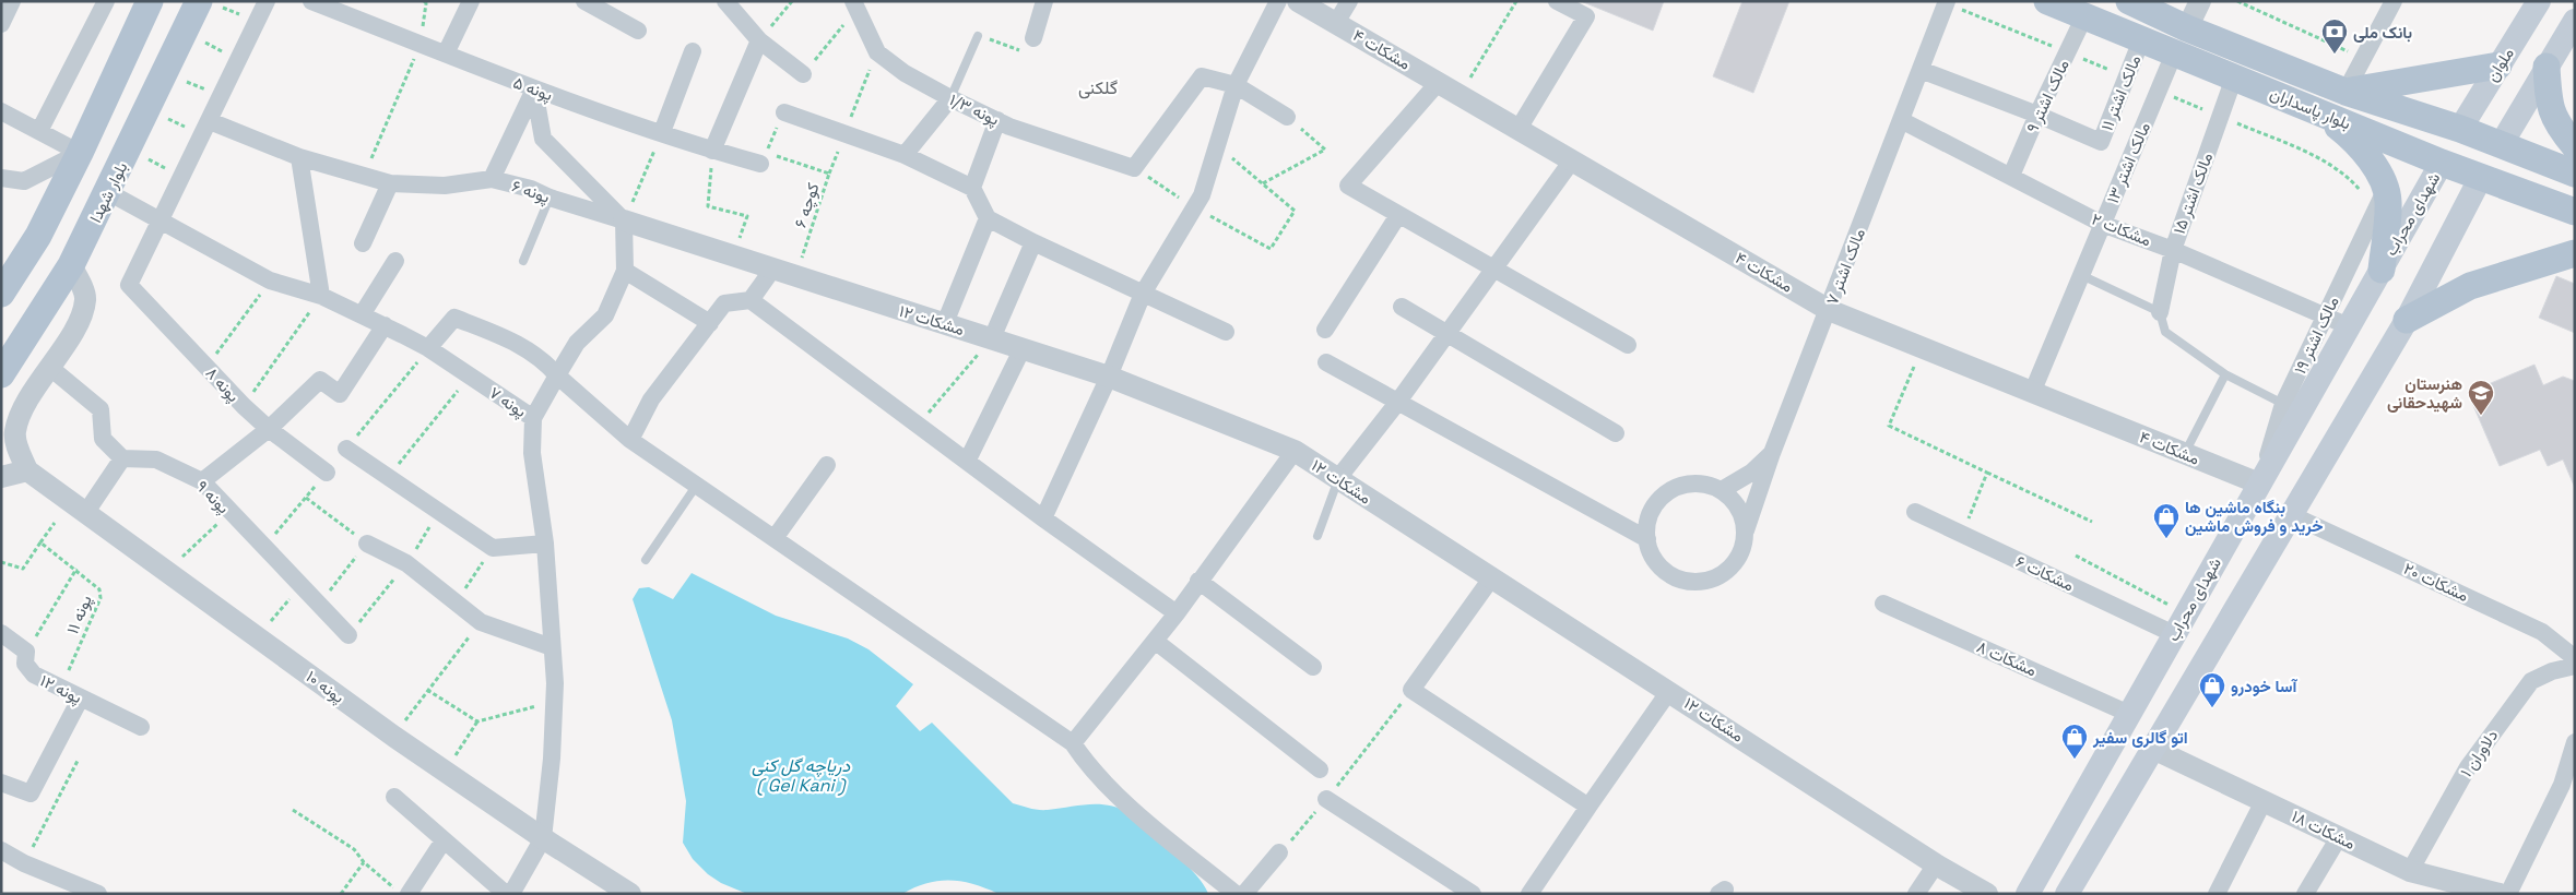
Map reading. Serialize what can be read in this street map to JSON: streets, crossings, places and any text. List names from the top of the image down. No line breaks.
{"streets":{"main road":["ملوان","بلوار پاسداران","بلوار شهدا","شهدای محراب"],"street":["مشکات ۴","پونه ۵","مالک اشتر ۱۱","مالک اشتر ۹","پونه ۱/۳","مالک اشتر ۱۳","پونه ۶","مالک اشتر ۱۵","مشکات ۲","مالک اشتر ۷","مشکات ۱۲","مالک اشتر ۱۹","پونه ۸","پونه ۷","پونه ۹","مشکات ۶","مشکات ۲۰","مشکات ۸","پونه ۱۰","پونه ۱۲","دلاوران ۱","مشکات ۱۸"],"path":["کوچه ۶","پونه ۱۱"]},"crossings":[["مشکات ۴","مالک اشتر ۱۳"],["مشکات ۴","شهدای محراب"],["مشکات ۴","مالک اشتر ۷"],["ملوان","بلوار پاسداران"],["پونه ۵","کوچه ۶"],["مالک اشتر ۱۱","مالک اشتر ۹"],["مالک اشتر ۱۱","بلوار پاسداران"],["مالک اشتر ۹","بلوار پاسداران"],["مالک اشتر ۹","مشکات ۲"],["بلوار پاسداران","مالک اشتر ۱۳"],["بلوار پاسداران","مالک اشتر ۱۵"],["بلوار پاسداران","شهدای محراب"],["مالک اشتر ۱۳","مشکات ۲"],["پونه ۶","مشکات ۱۲"],["بلوار شهدا","پونه ۷"],["مالک اشتر ۱۵","مشکات ۲"],["کوچه ۶","مشکات ۱۲"],["شهدای محراب","مشکات ۲"],["شهدای محراب","مالک اشتر ۱۹"],["شهدای محراب","مشکات ۶"],["شهدای محراب","مشکات ۸"],["مشکات ۲","مالک اشتر ۷"],["مشکات ۲","مالک اشتر ۱۹"],["پونه ۸","پونه ۷"],["پونه ۷","پونه ۱۰"],["پونه ۱۱","پونه ۱۲"],["دلاوران ۱","مشکات ۱۸"]],"districts":["گلکنی"],"water":["دریاچه گل کنی ( Gel Kani )"],"places":{"bank":["بانک ملی"],"school or university":["هنرستان شهیدحقانی"],"shop":["بنگاه ماشین ها خرید و فروش ماشین","آسا خودرو","اتو گالری سفیر"]}}
